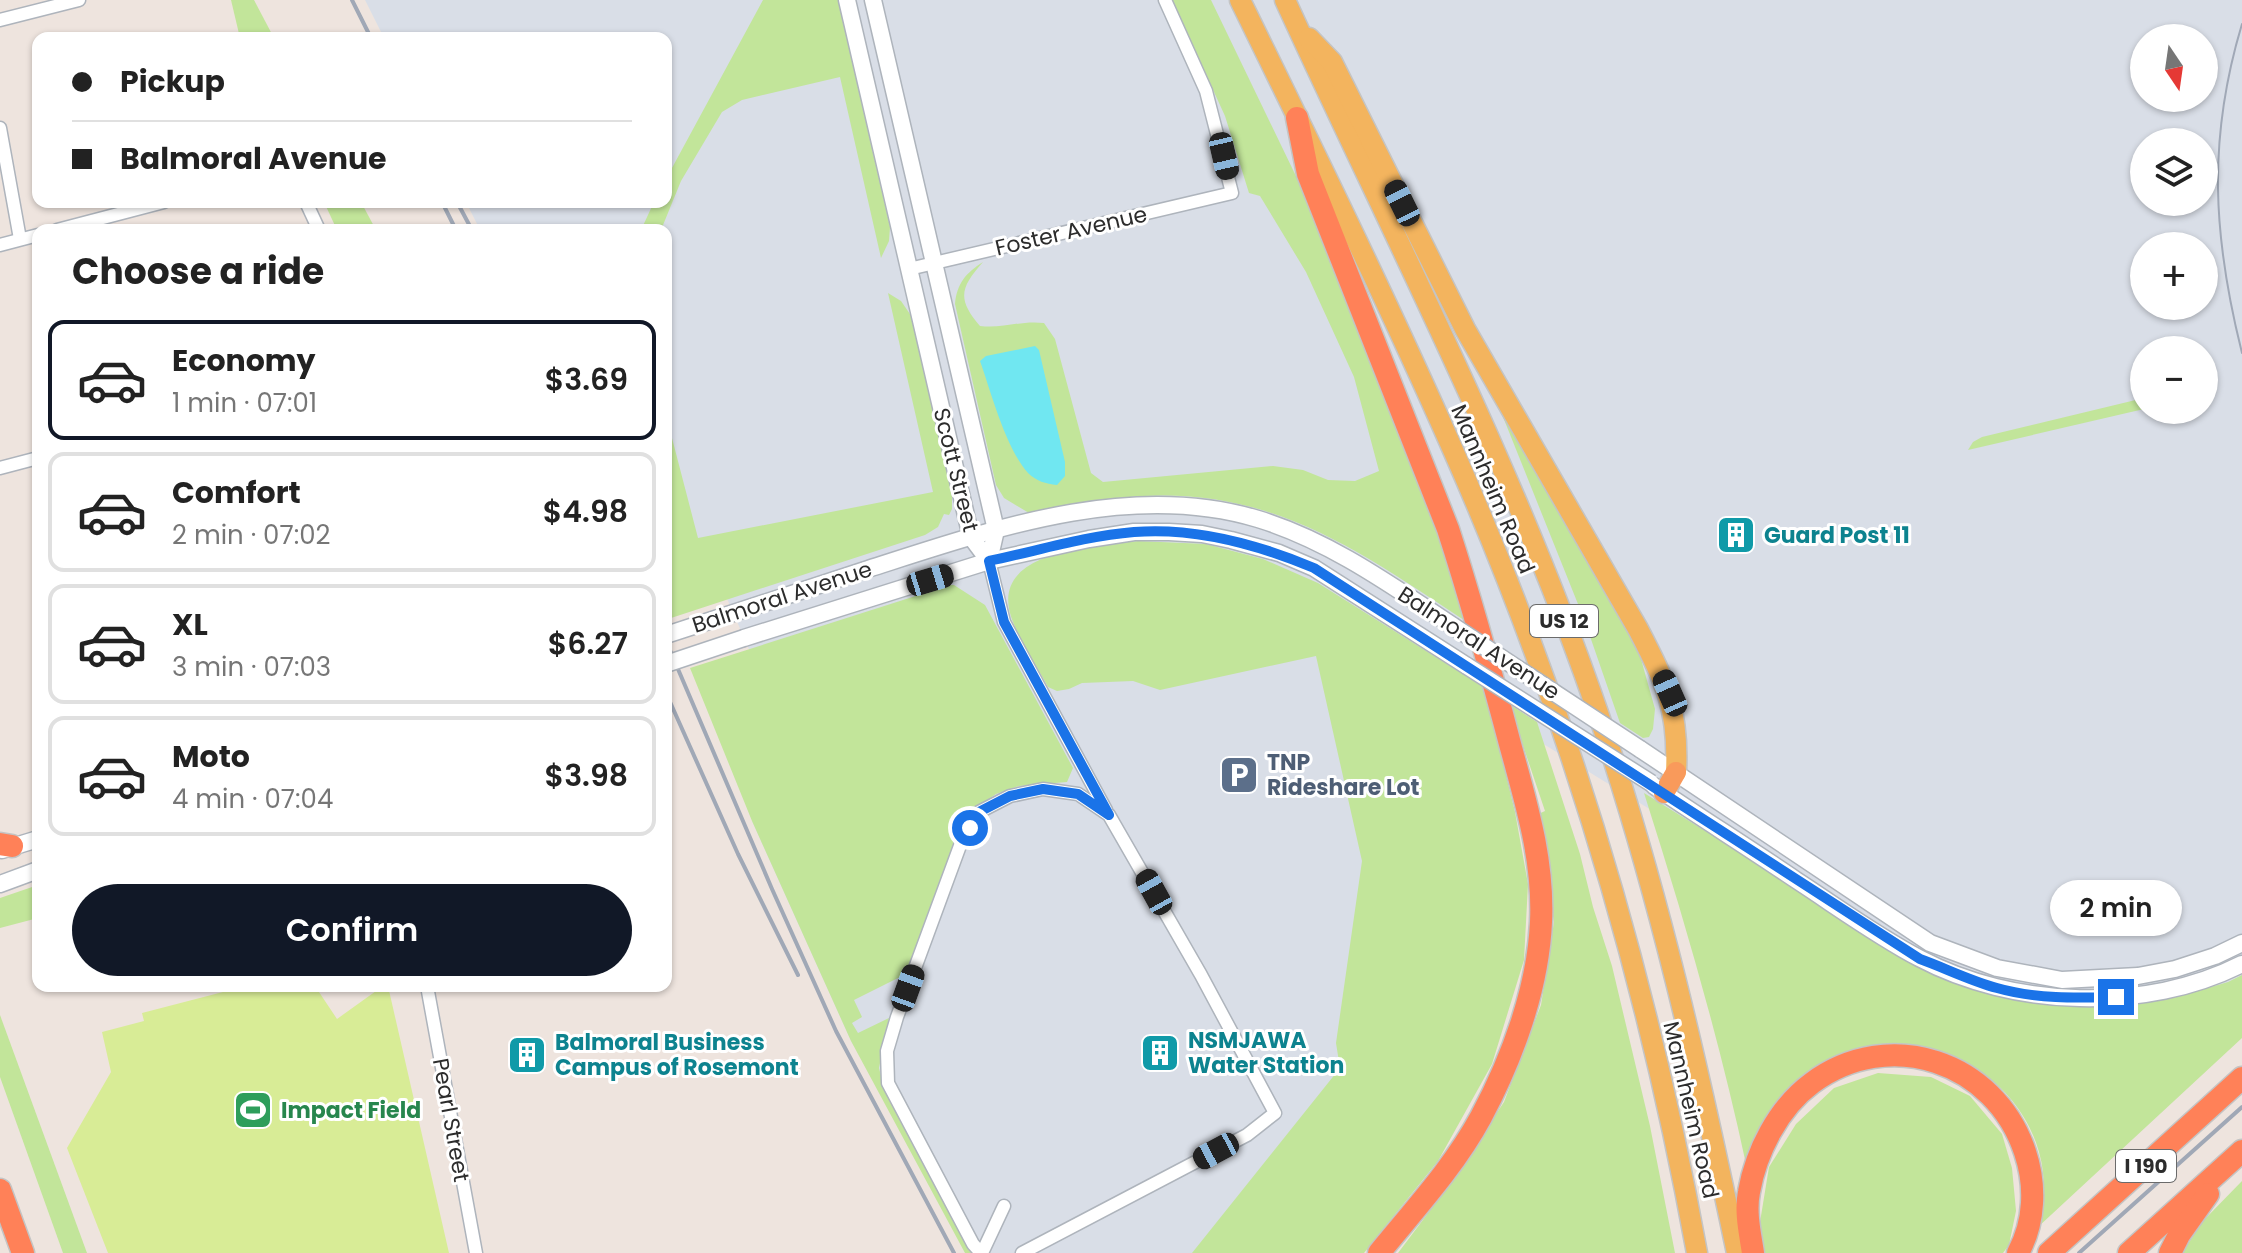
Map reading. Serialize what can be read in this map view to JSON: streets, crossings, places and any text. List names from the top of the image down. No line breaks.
{"streets":{"highway":["I 190"],"main road":["Mannheim Road","US 12"],"street":["Foster Avenue","Scott Street","Balmoral Avenue","Pearl Street"]},"crossings":[["Foster Avenue","Scott Street"],["Scott Street","Balmoral Avenue"]],"places":{"building":["Guard Post 11","NSMJAWA Water Station","Balmoral Business Campus of Rosemont"],"parking":["TNP Rideshare Lot"],"sports":["Impact Field"]},"north":"bottom","page":{"map_buttons":["+","−"],"banner":["Pickup","Balmoral Avenue"],"heading":"Choose a ride","list":[{"name":"Economy","note":"1 min · 07:01","value":"$3.69"},{"name":"Comfort","note":"2 min · 07:02","value":"$4.98"},{"name":"XL","note":"3 min · 07:03","value":"$6.27"},{"name":"Moto","note":"4 min · 07:04","value":"$3.98"}],"buttons":"Confirm","bubble":"2 min"}}
